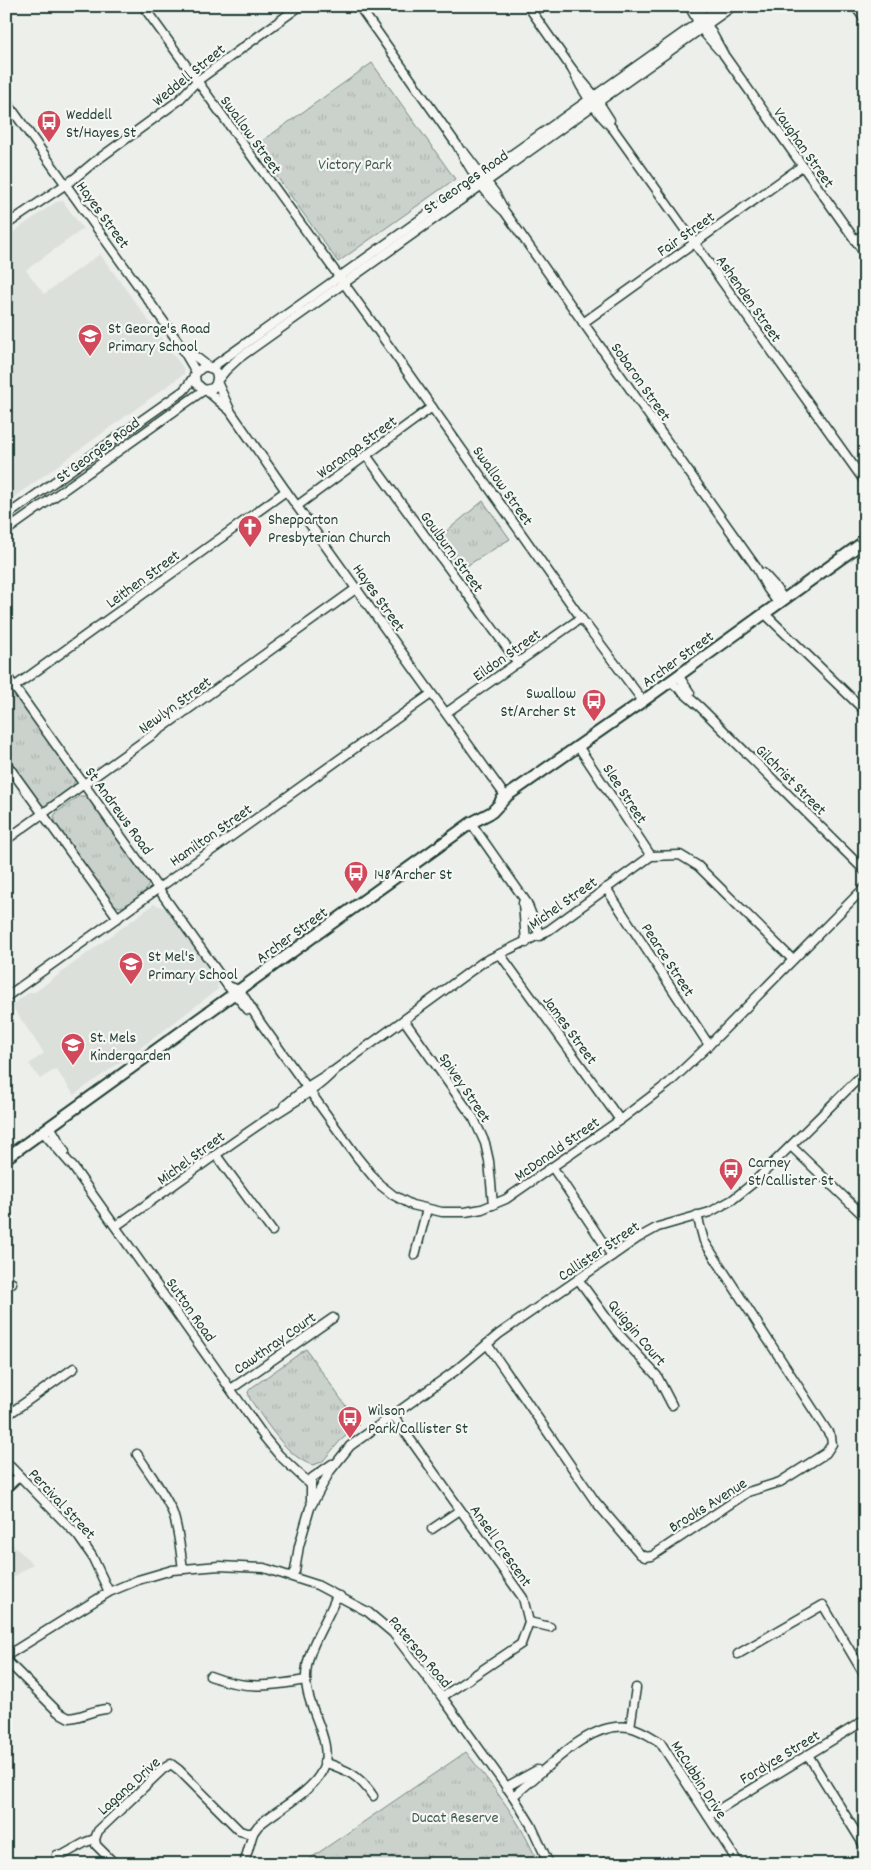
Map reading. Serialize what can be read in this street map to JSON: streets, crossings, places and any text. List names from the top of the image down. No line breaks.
{"streets":{"main road":["Archer Street"],"street":["Weddell Street","Swallow Street","Vaughan Street","St Georges Road","Hayes Street","Fair Street","Ashenden Street","Sobaron Street","Waranga Street","Goulburn Street","Leithen Street","Eildon Street","Newlyn Street","Gilchrist Street","Slee Street","St Andrews Road","Hamilton Street","Michel Street","Pearce Street","James Street","Spivey Street","McDonald Street","Callister Street","Sutton Road","Quiggin Court","Cawthray Court","Percival Street","Brooks Avenue","Ansell Crescent","Paterson Road","Fordyce Street","McCubbin Drive","Lagana Drive"]},"crossings":[["Weddell Street","Swallow Street"],["Weddell Street","Hayes Street"],["Swallow Street","St Georges Road"],["Swallow Street","Waranga Street"],["Swallow Street","Eildon Street"],["Swallow Street","Archer Street"],["Vaughan Street","St Georges Road"],["Vaughan Street","Fair Street"],["St Georges Road","Hayes Street"],["St Georges Road","Ashenden Street"],["St Georges Road","Sobaron Street"],["Hayes Street","Waranga Street"],["Hayes Street","Leithen Street"],["Hayes Street","Eildon Street"],["Hayes Street","Archer Street"],["Hayes Street","Newlyn Street"],["Hayes Street","Hamilton Street"],["Fair Street","Ashenden Street"],["Fair Street","Sobaron Street"],["Sobaron Street","Archer Street"],["Waranga Street","Goulburn Street"],["Goulburn Street","Eildon Street"],["Leithen Street","St Andrews Road"],["Archer Street","Gilchrist Street"],["Archer Street","Slee Street"],["Archer Street","St Andrews Road"],["Archer Street","McDonald Street"],["Archer Street","Sutton Road"],["Newlyn Street","St Andrews Road"],["Slee Street","Michel Street"],["St Andrews Road","Hamilton Street"],["St Andrews Road","McDonald Street"],["Michel Street","Pearce Street"],["Michel Street","James Street"],["Michel Street","Spivey Street"],["Michel Street","McDonald Street"],["Michel Street","Sutton Road"],["Pearce Street","McDonald Street"],["James Street","McDonald Street"],["Spivey Street","McDonald Street"],["Callister Street","Sutton Road"],["Callister Street","Quiggin Court"],["Callister Street","Brooks Avenue"],["Callister Street","Ansell Crescent"],["Callister Street","Paterson Road"],["Sutton Road","Cawthray Court"],["Percival Street","Paterson Road"],["Paterson Road","McCubbin Drive"],["Fordyce Street","McCubbin Drive"]],"parks":["Victory Park","Ducat Reserve"],"places":{"bus stop":["Weddell St/Hayes St","Swallow St/Archer St","148 Archer St","Carney St/Callister St","Wilson Park/Callister St"],"school or university":["St George's Road Primary School","St Mel's Primary School","St. Mels Kindergarden"],"church":["Shepparton Presbyterian Church"]}}
